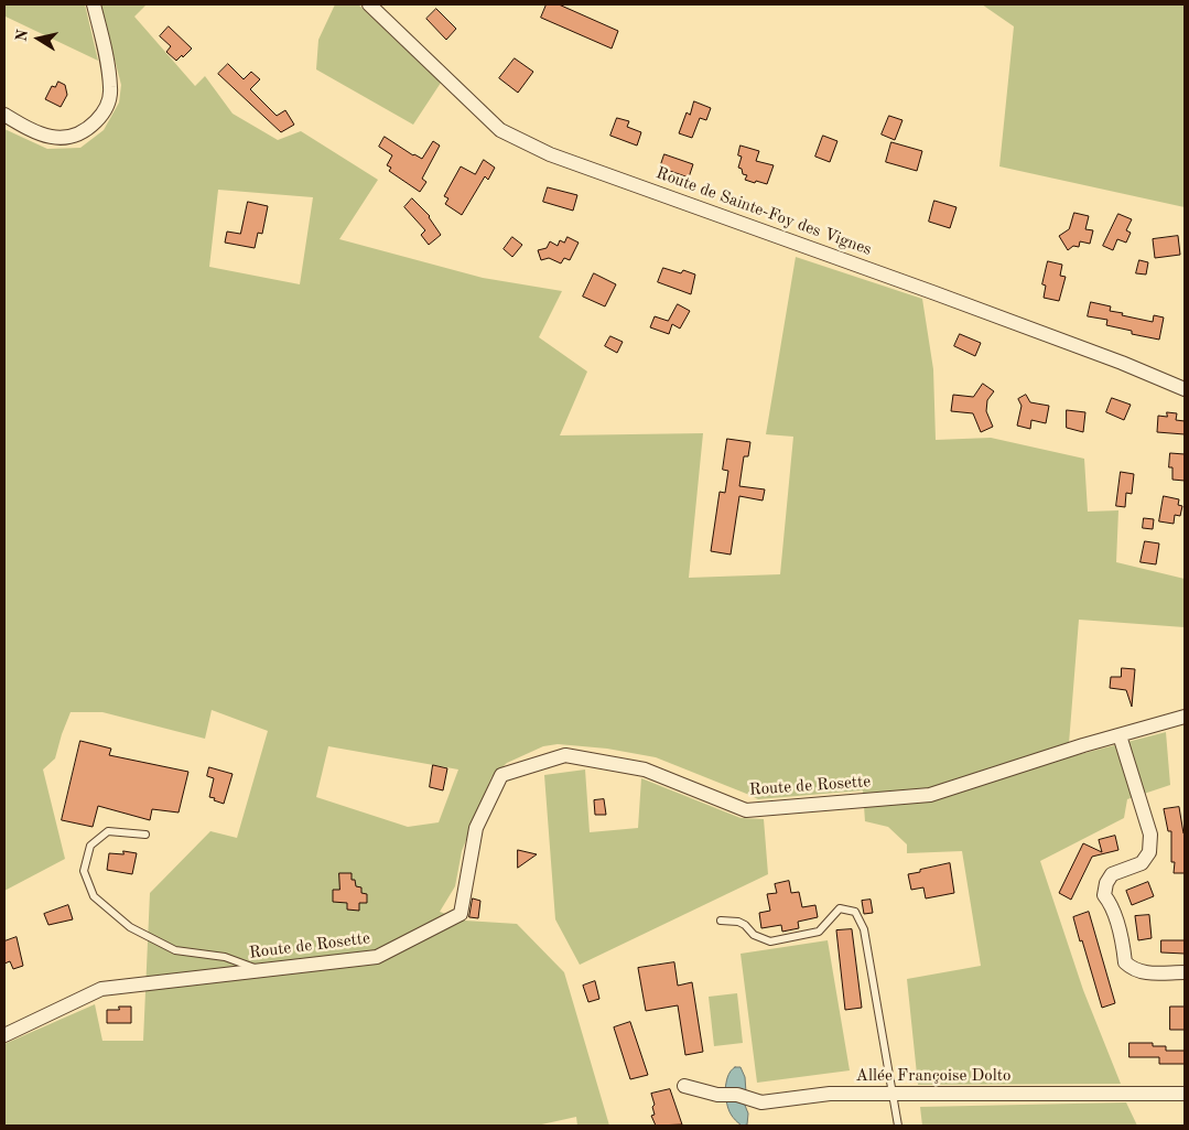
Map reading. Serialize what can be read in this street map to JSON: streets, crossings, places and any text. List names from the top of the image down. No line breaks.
{"streets":{"street":["Route de Sainte-Foy des Vignes","Route de Rosette","Allée Françoise Dolto"]},"north":"left"}
